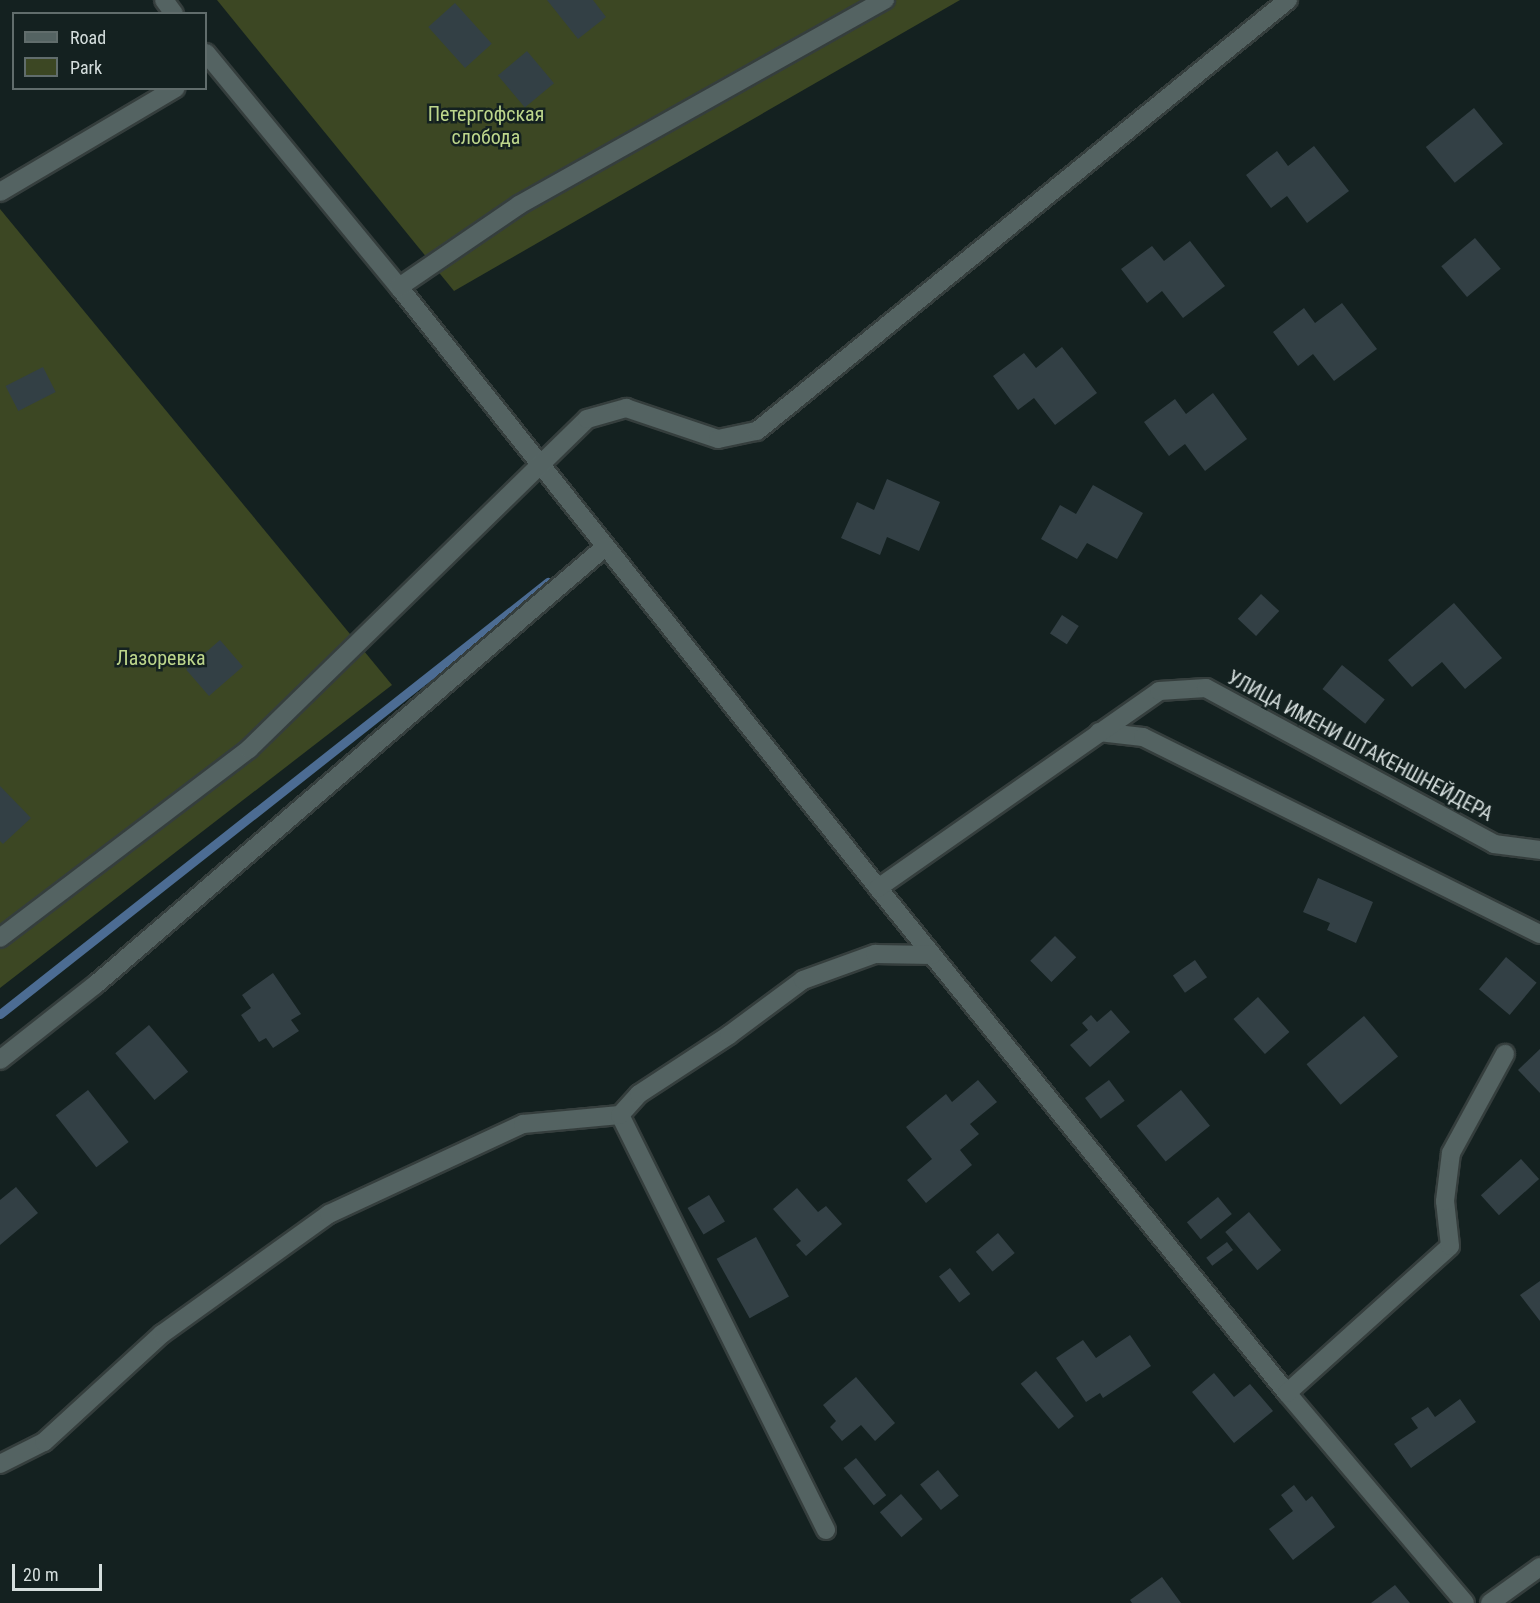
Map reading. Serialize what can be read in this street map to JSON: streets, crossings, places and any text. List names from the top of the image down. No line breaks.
{"streets":{"street":["УЛИЦА ИМЕНИ ШТАКЕНШНЕЙДЕРА"]},"parks":["Петергофская слобода","Лазоревка"],"legend":["Road","Park"],"scale_bar":"20 m"}
